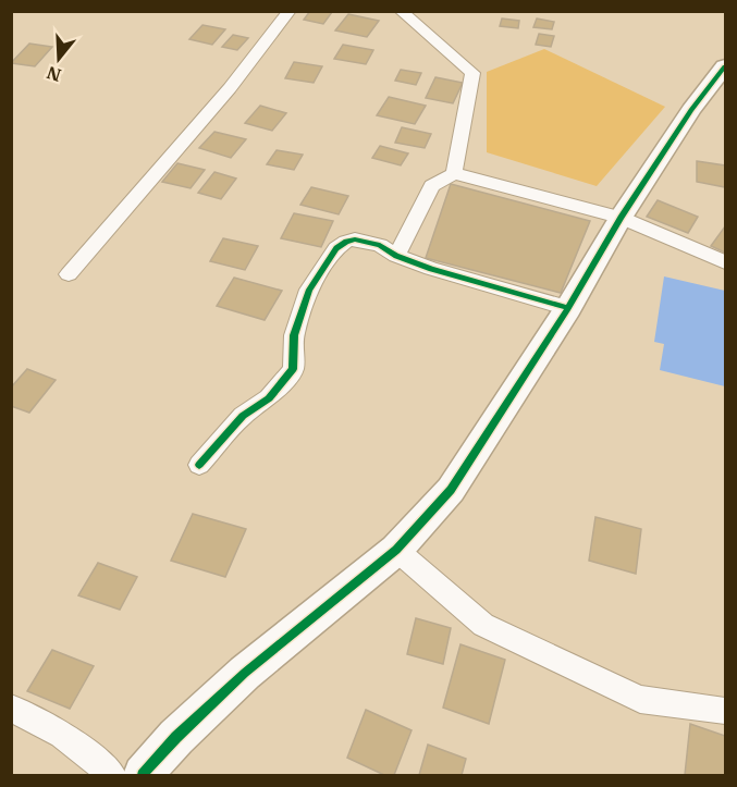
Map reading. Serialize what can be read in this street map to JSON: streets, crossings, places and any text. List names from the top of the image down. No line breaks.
{"north":"bottom"}
